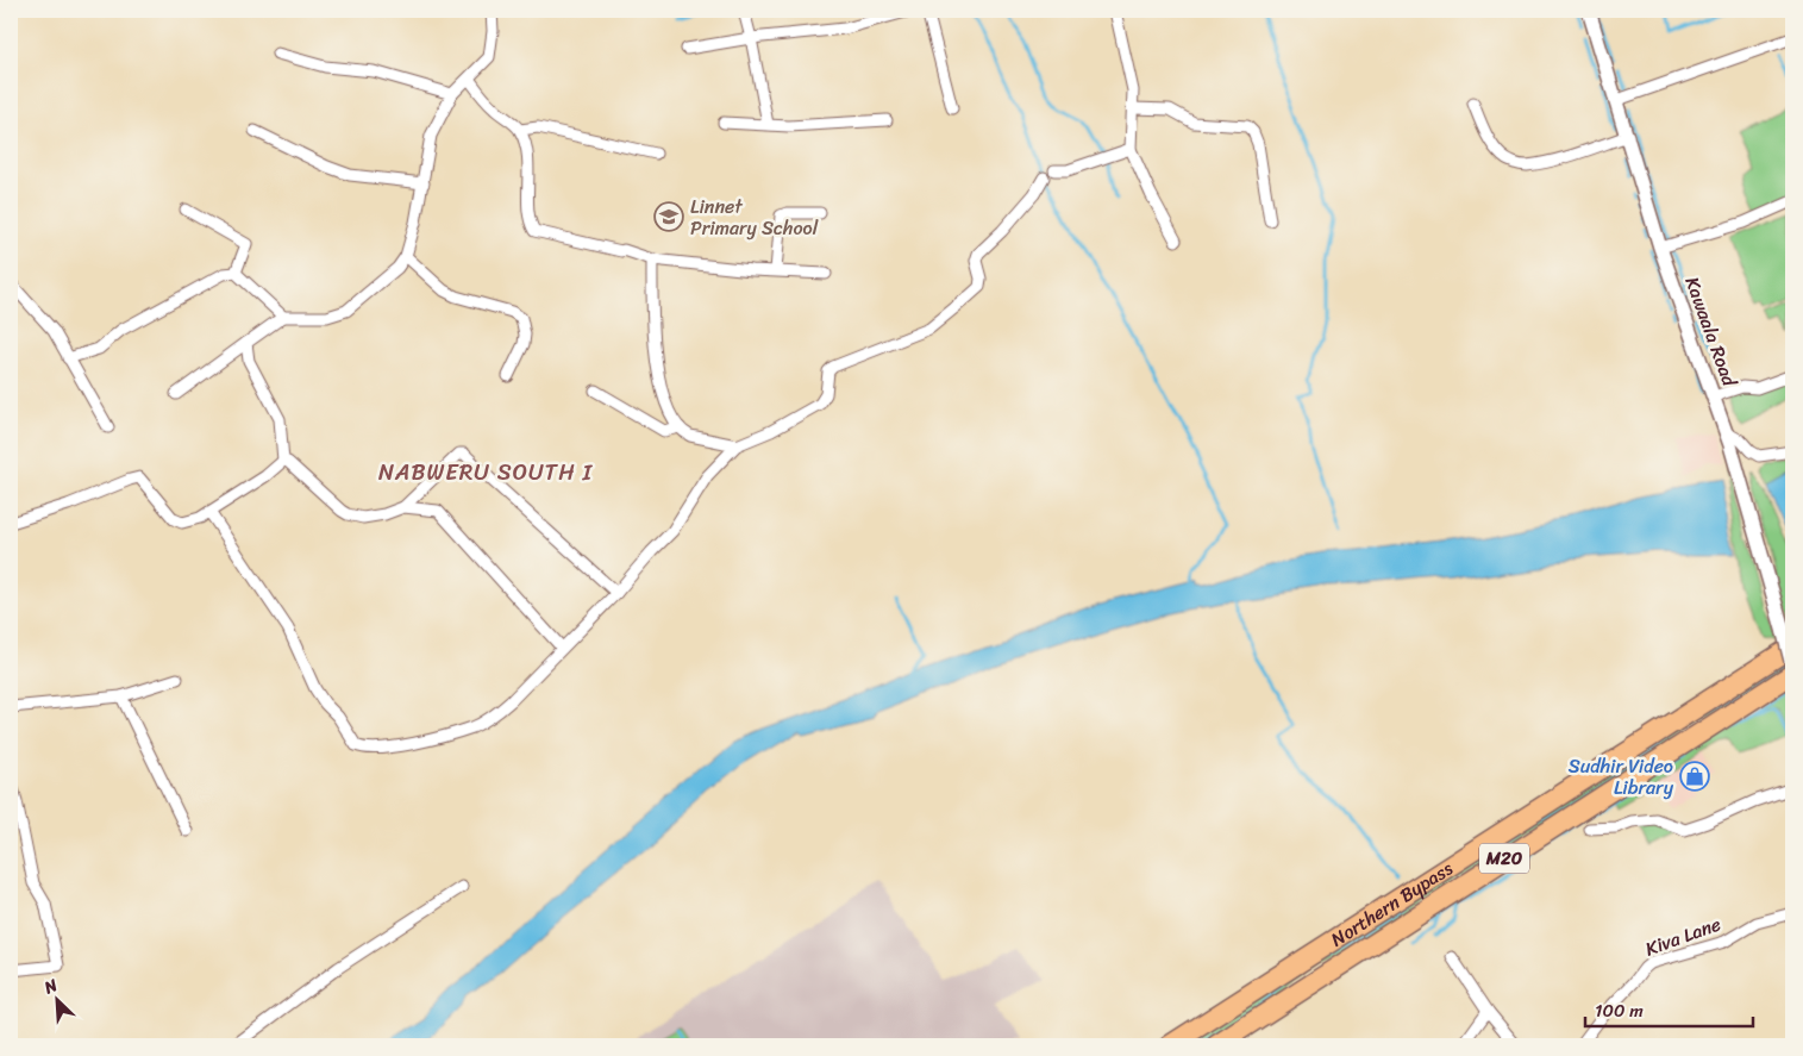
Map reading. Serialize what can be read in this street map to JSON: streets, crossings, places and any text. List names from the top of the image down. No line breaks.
{"streets":{"highway":["M20","Northern Bypass"],"street":["Kawaala Road","Kiva Lane"]},"crossings":[["Kawaala Road","Northern Bypass"]],"districts":["NABWERU SOUTH I"],"places":{"school or university":["Linnet Primary School"],"shop":["Sudhir Video Library"]},"scale_bar":"100 m","north":"top left"}
